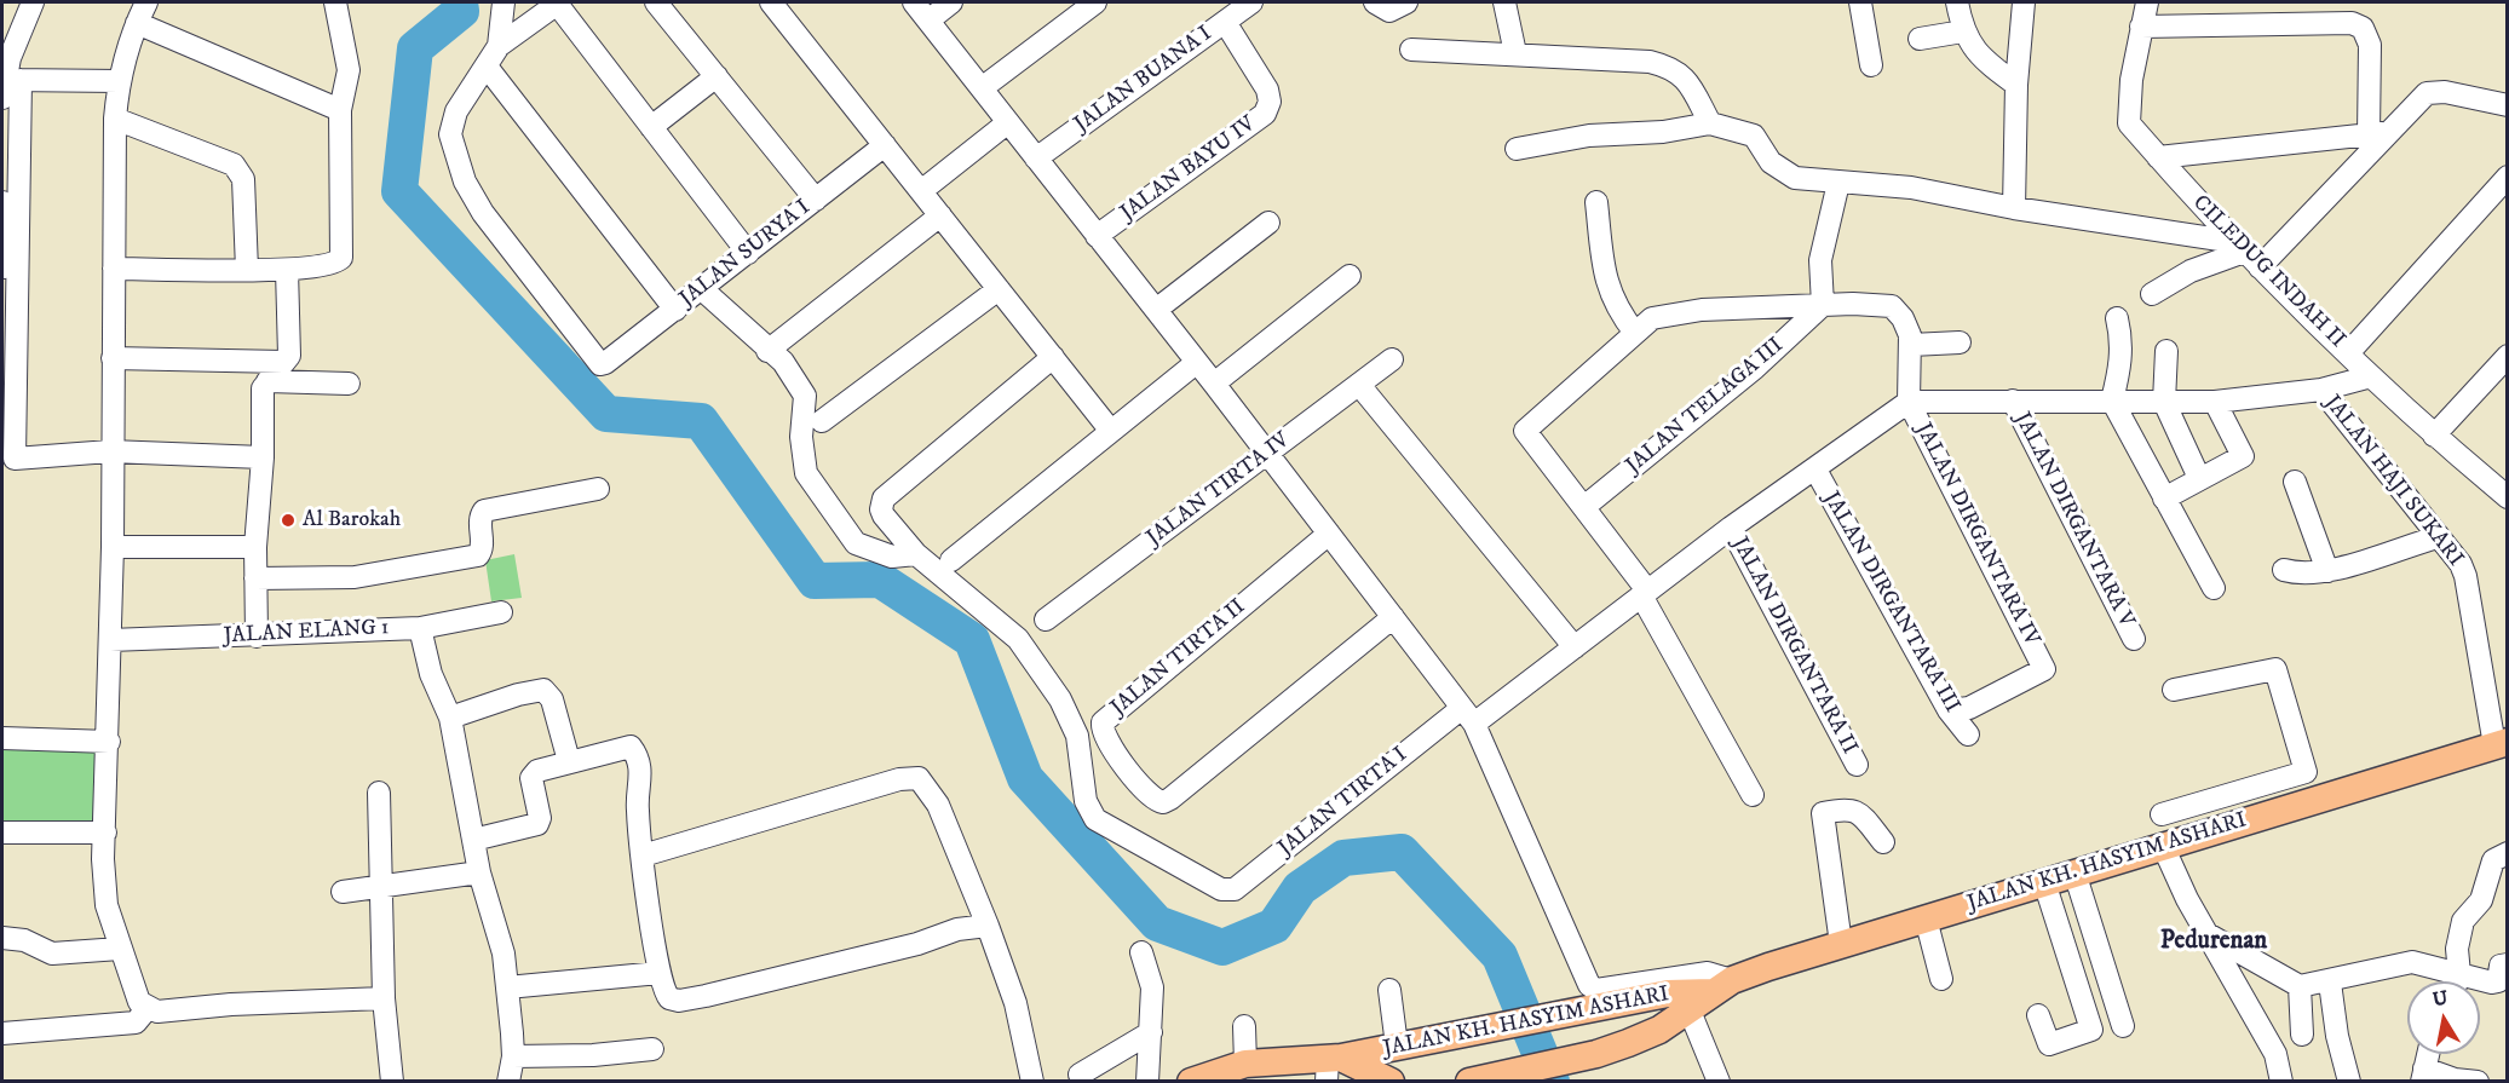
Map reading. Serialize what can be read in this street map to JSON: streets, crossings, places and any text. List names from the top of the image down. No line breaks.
{"streets":{"main road":["JALAN KH. HASYIM ASHARI"],"street":["JALAN BUANA I","JALAN BAYU IV","JALAN SURYA I","CILEDUG INDAH II","JALAN TELAGA III","JALAN HAJI SUKARI","JALAN TIRTA IV","JALAN DIRGANTARA V","JALAN DIRGANTARA IV","JALAN DIRGANTARA III","JALAN ELANG 1","JALAN DIRGANTARA II","JALAN TIRTA II","JALAN TIRTA I"]},"crossings":[["JALAN BUANA I","JALAN BAYU IV"],["JALAN HAJI SUKARI","JALAN KH. HASYIM ASHARI"],["JALAN DIRGANTARA IV","JALAN DIRGANTARA III"],["JALAN DIRGANTARA IV","JALAN TIRTA I"],["JALAN DIRGANTARA III","JALAN TIRTA I"],["JALAN DIRGANTARA II","JALAN TIRTA I"]],"districts":["Pedurenan"],"places":["Al Barokah"],"north":"top"}
